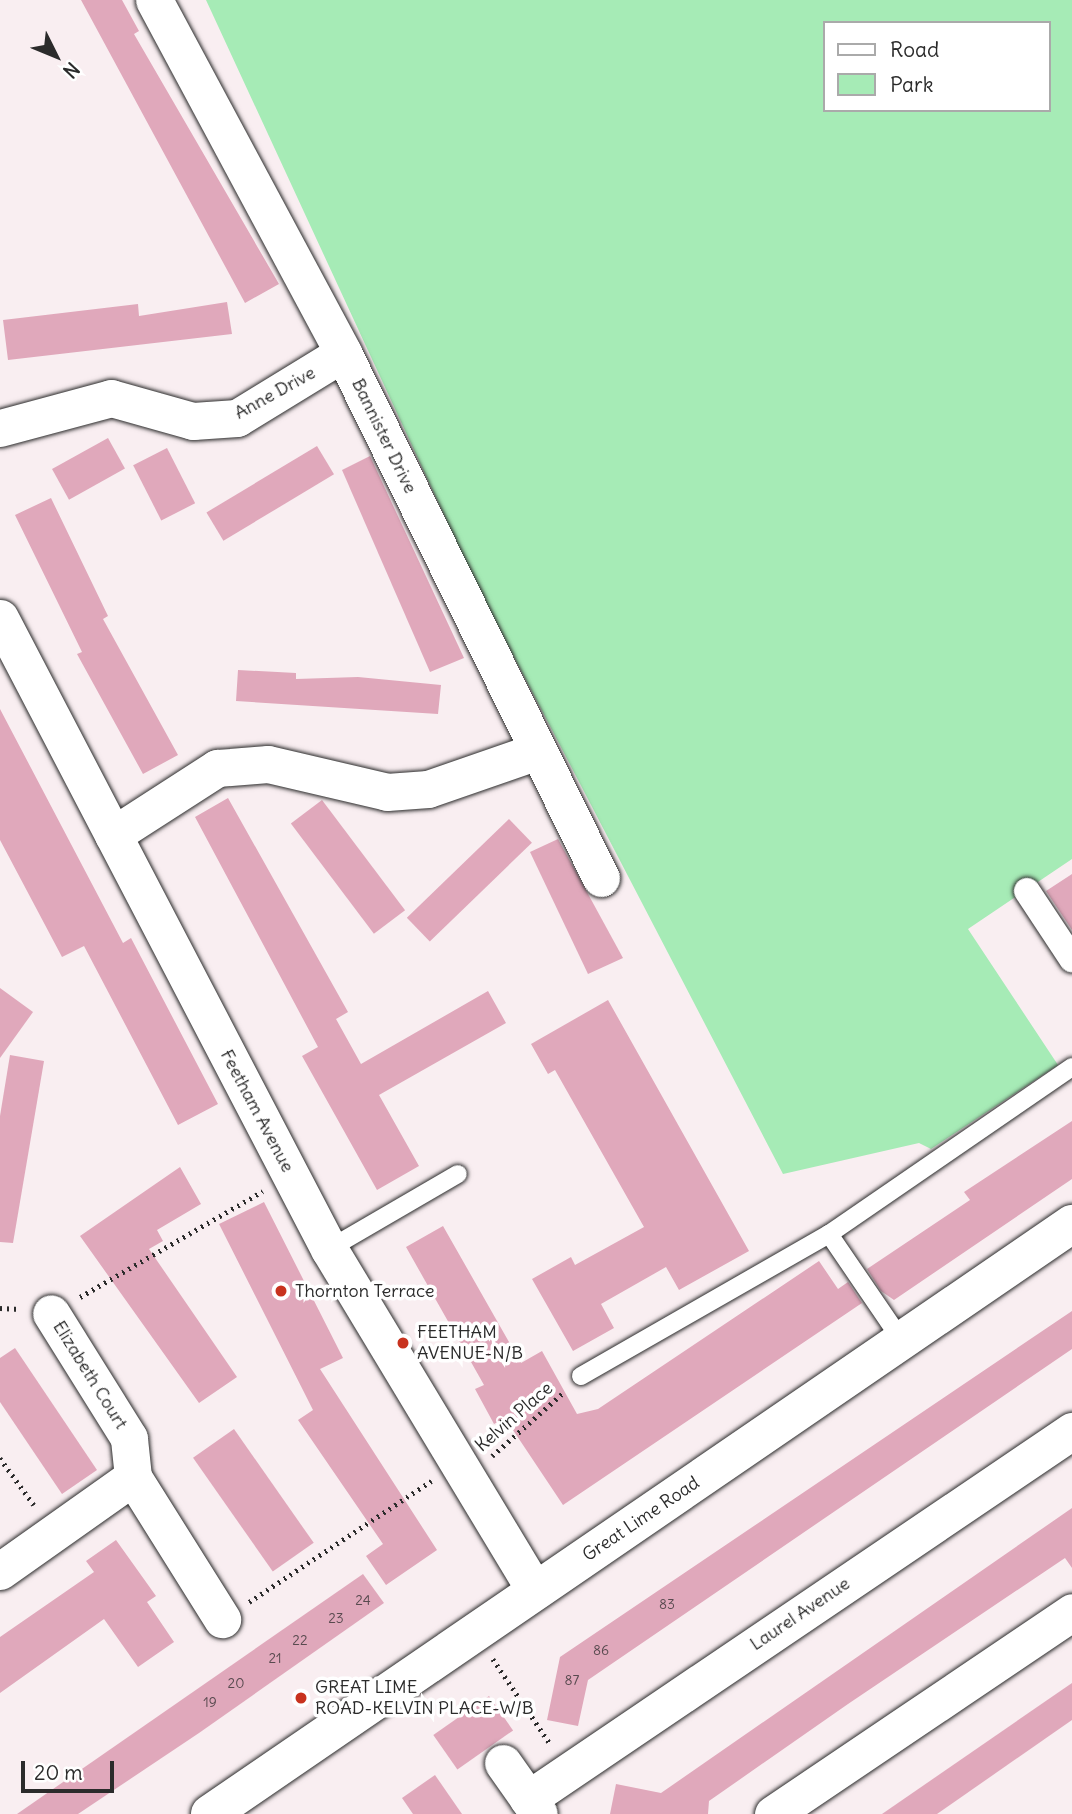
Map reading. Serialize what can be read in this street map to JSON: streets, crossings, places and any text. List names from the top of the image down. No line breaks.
{"streets":{"main road":["Great Lime Road"],"street":["Anne Drive","Bannister Drive","Feetham Avenue","Elizabeth Court","Laurel Avenue"],"path":["Kelvin Place"]},"crossings":[["Anne Drive","Bannister Drive"],["Feetham Avenue","Kelvin Place"],["Feetham Avenue","Great Lime Road"],["Elizabeth Court","Kelvin Place"]],"places":["Thornton Terrace","FEETHAM AVENUE-N/B","GREAT LIME ROAD-KELVIN PLACE-W/B"],"house_numbers":["24","83","23","22","86","21","87","20","19"],"legend":["Road","Park"],"scale_bar":"20 m","north":"bottom right"}
